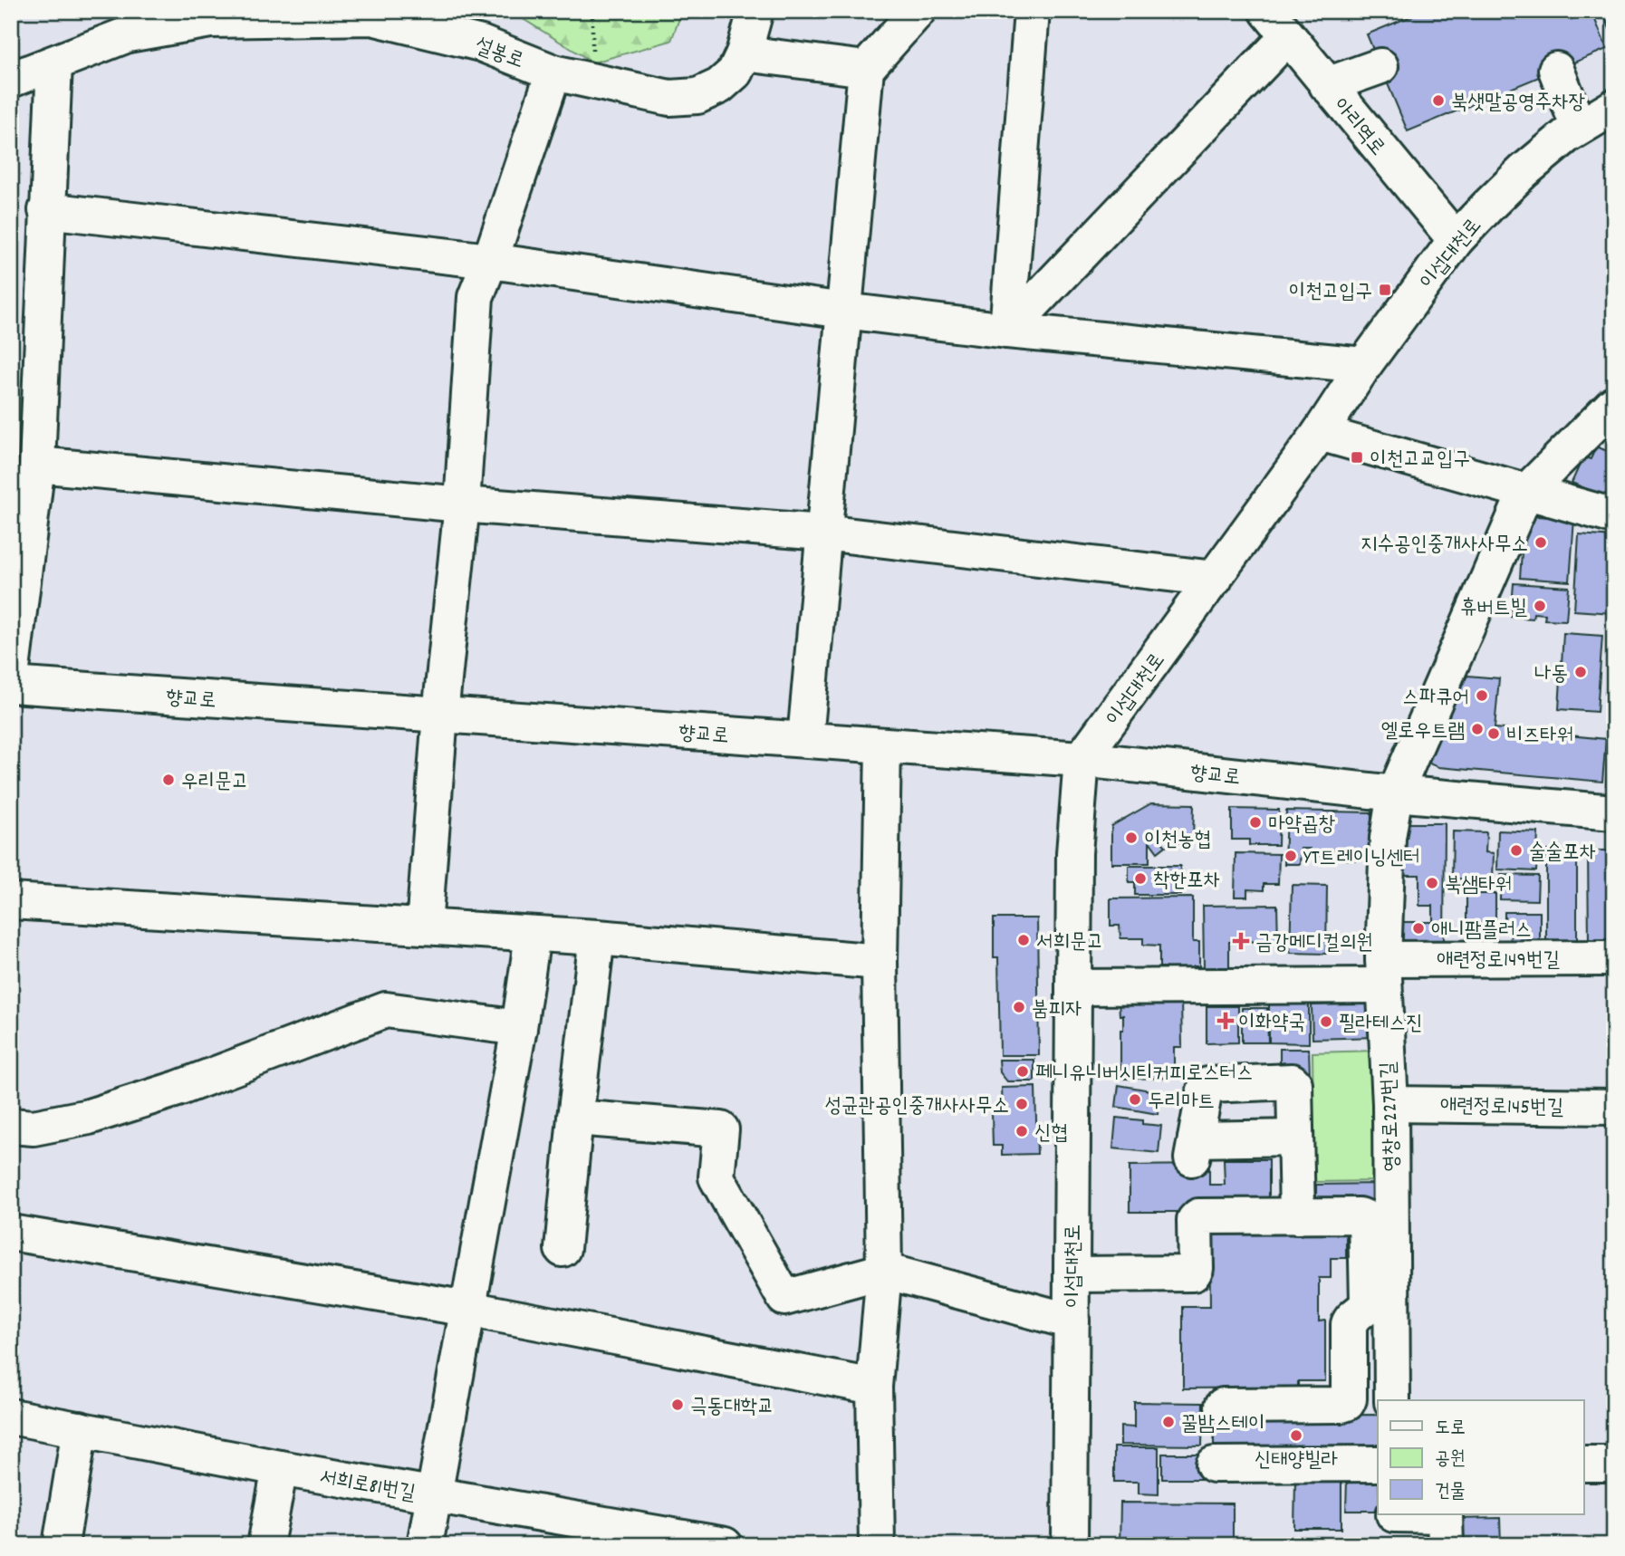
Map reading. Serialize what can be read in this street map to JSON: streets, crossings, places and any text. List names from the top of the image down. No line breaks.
{"streets":{"street":["설봉로","아리역로","이섭대천로","향교로","애련정로149번길","애련정로145번길","영창로227번길","서희로81번길"]},"crossings":[["아리역로","이섭대천로"],["이섭대천로","향교로"],["향교로","영창로227번길"],["애련정로149번길","영창로227번길"],["애련정로145번길","영창로227번길"]],"places":{"other":["북샛말공영주차장","지수공인중개사사무소","휴버트빌","나동","스파큐어","엘로우트램","비즈타워","우리문고","마약곱창","이천농협","술술포차","YT트레이닝센터","착한포차","북샘타워","애니팜플러스","서희문고","붐피자","필라테스진","페니유니버시티커피로스터스","두리마트","성균관공인중개사사무소","신협","극동대학교","꿀밤스테이","신태양빌라"],"transit":["이천고입구","이천고교입구"],"health":["금강메디컬의원","이화약국"]},"legend":["도로","공원","건물"]}
